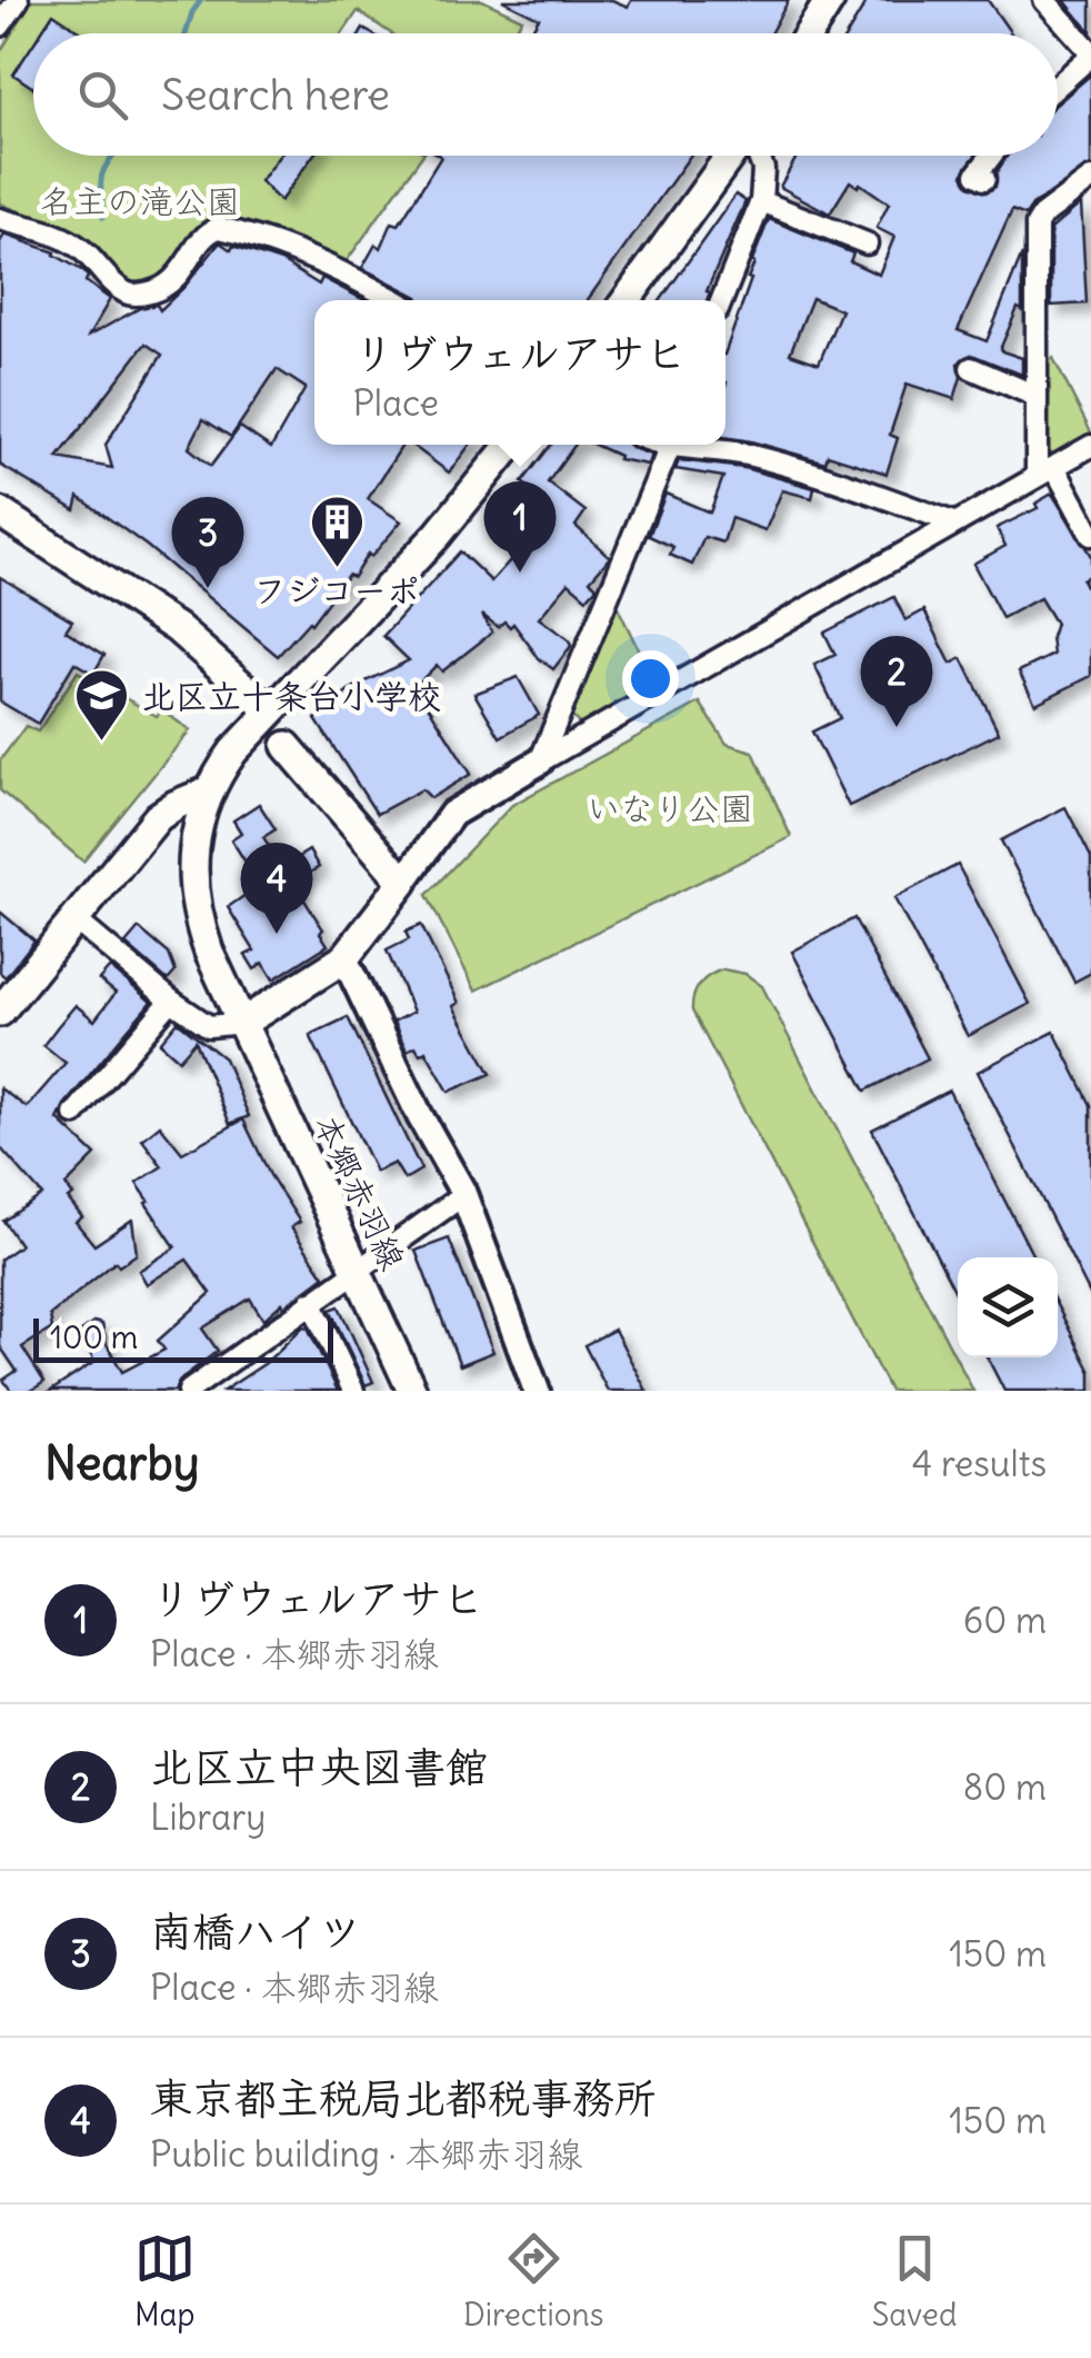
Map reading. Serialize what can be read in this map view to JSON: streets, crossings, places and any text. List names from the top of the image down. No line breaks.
{"streets":{"main road":["本郷赤羽線"]},"parks":["名主の滝公園","いなり公園"],"places":{"building":["フジコーポ"],"school or university":["北区立十条台小学校"]},"scale_bar":"100 m","page":{"search":"Search here","popup":["リヴウェルアサヒ","Place"],"pins":["1","3","2","4"],"scale":"100 m","heading":["Nearby","4 results"],"list":[{"mark":"1","name":"リヴウェルアサヒ","note":"Place · 本郷赤羽線","value":"60 m"},{"mark":"2","name":"北区立中央図書館","note":"Library","value":"80 m"},{"mark":"3","name":"南橋ハイツ","note":"Place · 本郷赤羽線","value":"150 m"},{"mark":"4","name":"東京都主税局北都税事務所","note":"Public building · 本郷赤羽線","value":"150 m"}],"nav":["Map","Directions","Saved"]}}
